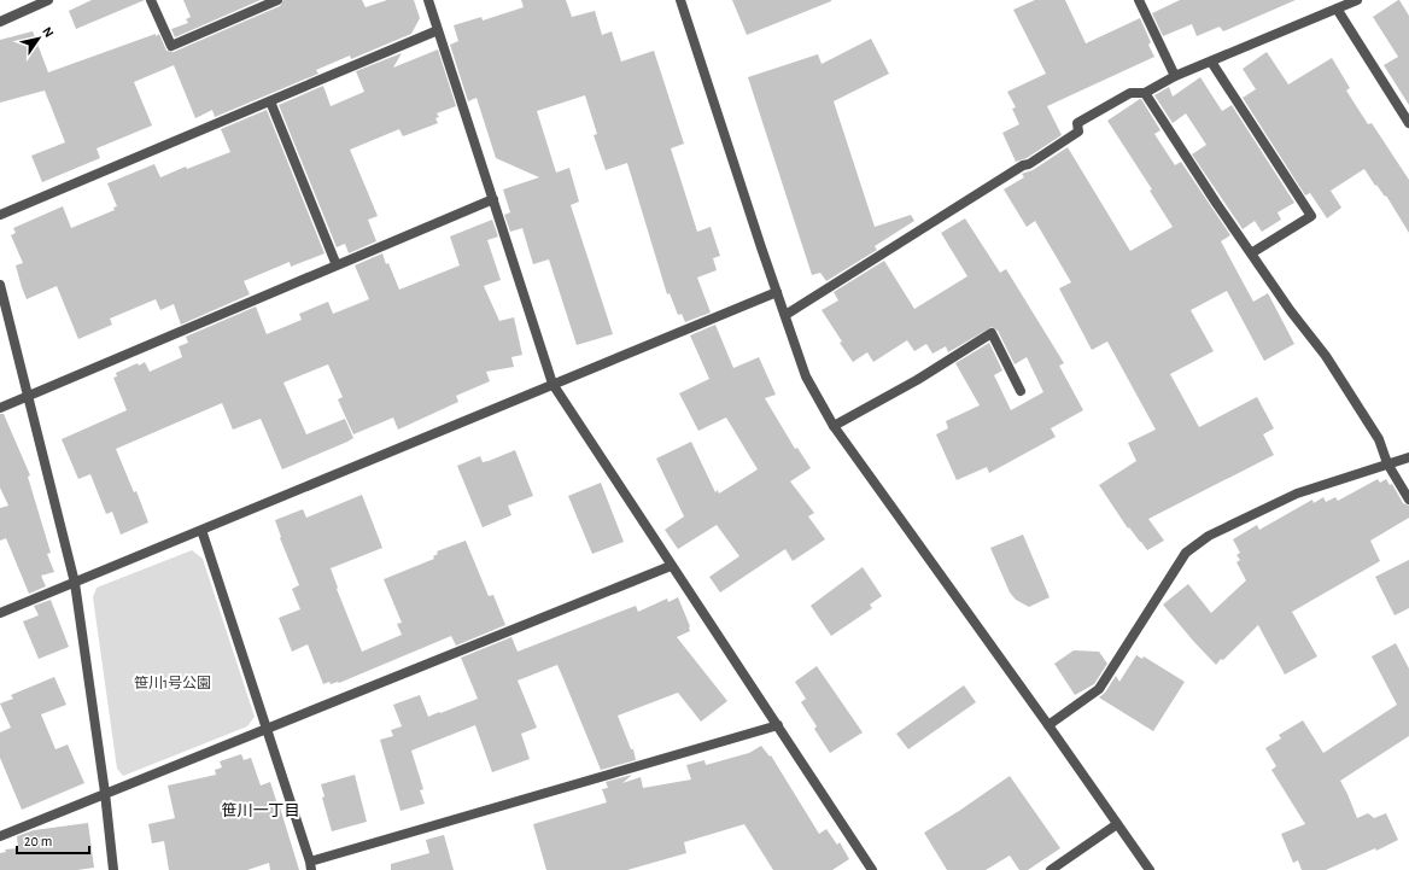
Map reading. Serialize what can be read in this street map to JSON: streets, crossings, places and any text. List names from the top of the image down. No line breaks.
{"districts":["笹川一丁目"],"parks":["笹川1号公園"],"scale_bar":"20 m","north":"top right"}
